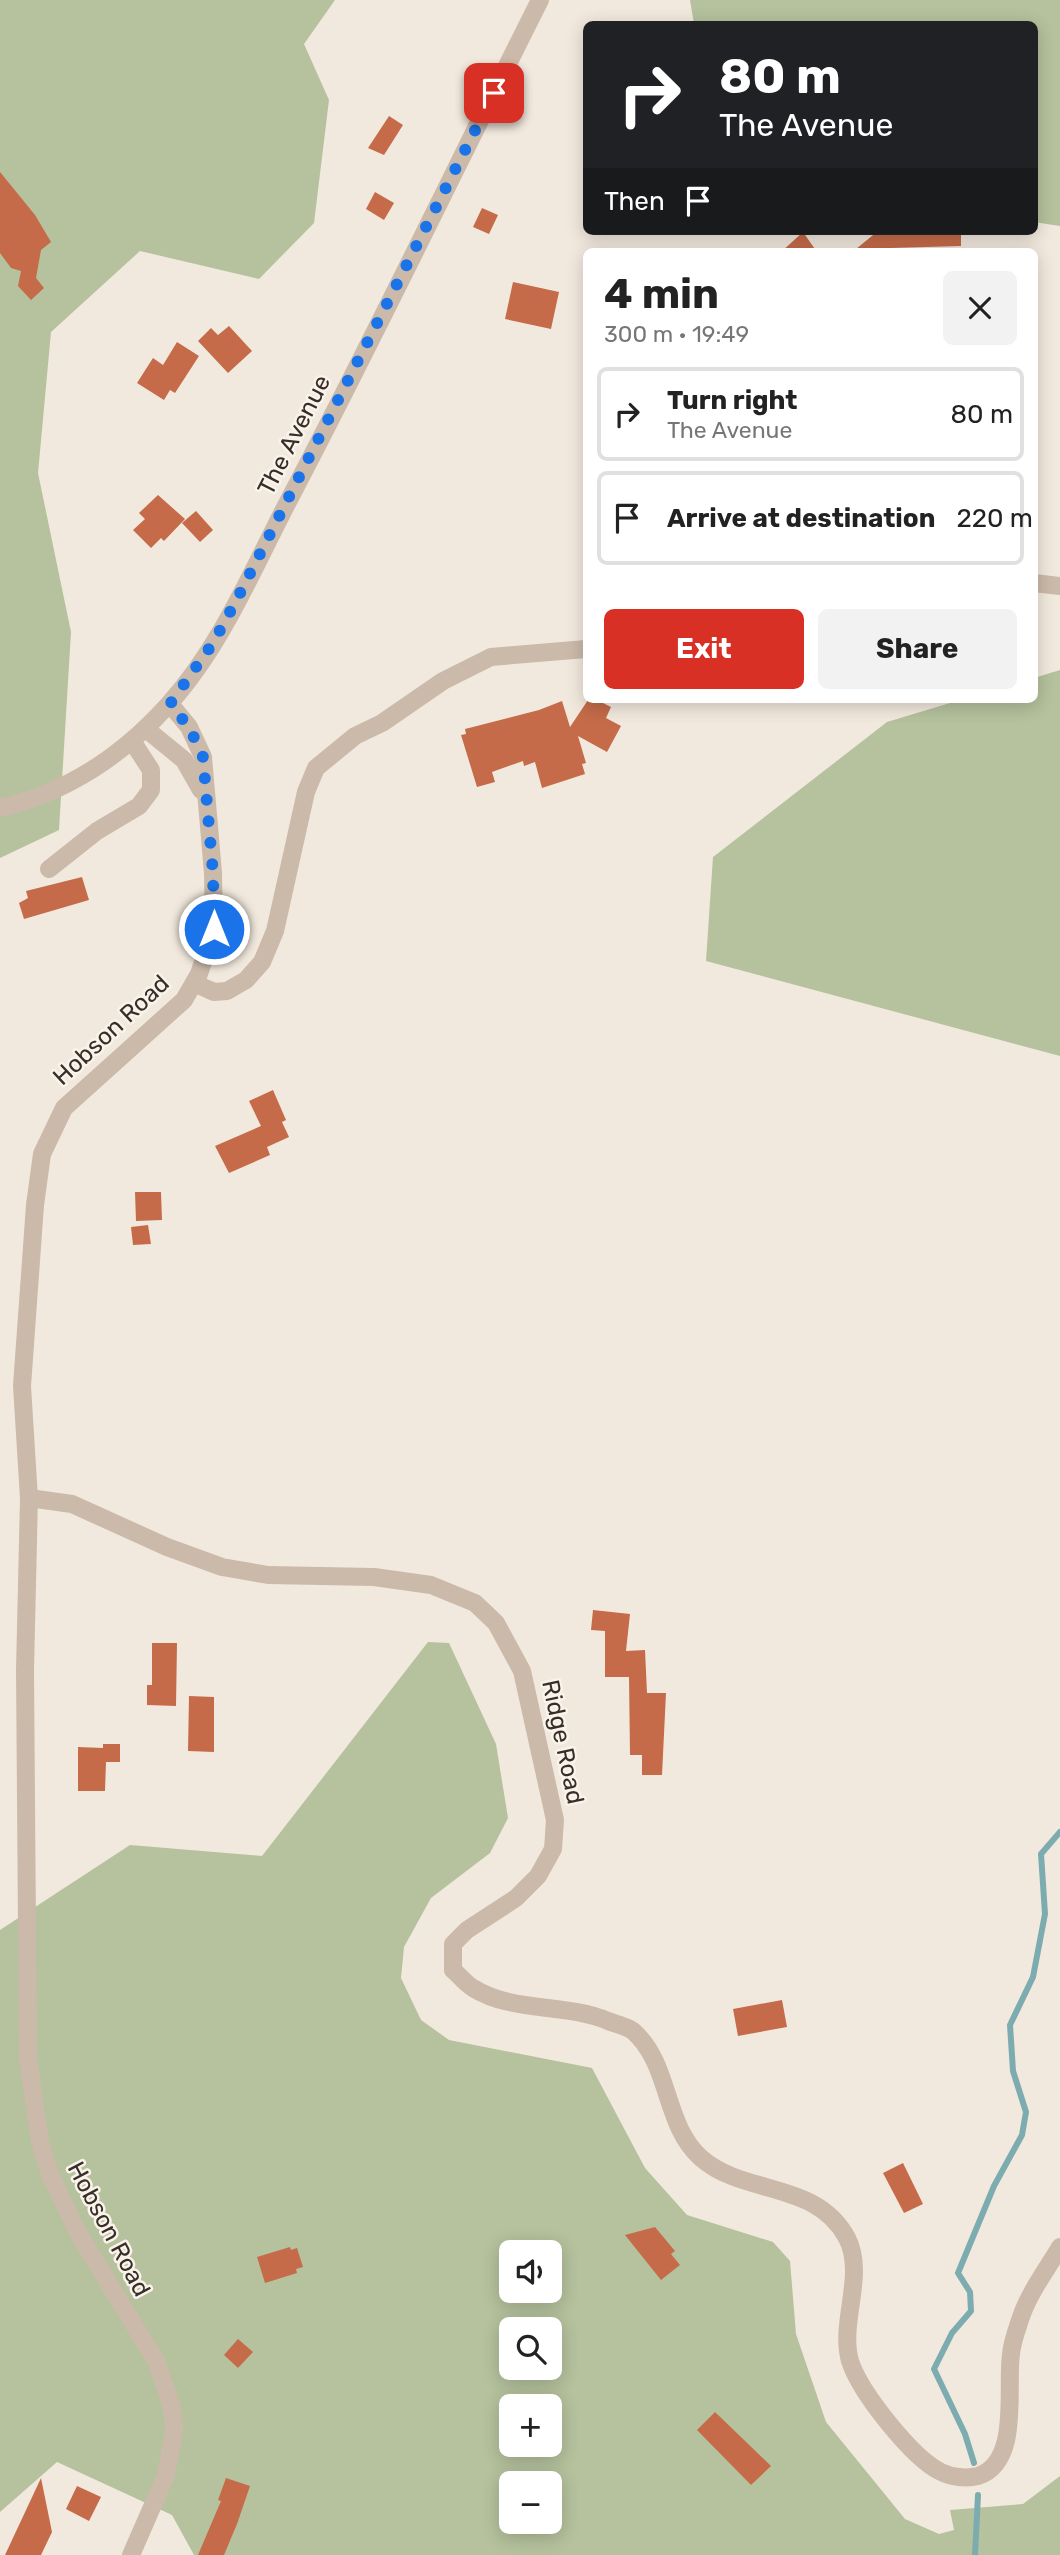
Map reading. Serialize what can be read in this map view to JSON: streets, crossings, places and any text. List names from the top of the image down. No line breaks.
{"streets":{"street":["The Avenue","Hobson Road","Ridge Road"]},"crossings":[["The Avenue","Hobson Road"],["Hobson Road","Ridge Road"]],"page":{"turn":["80 m","The Avenue"],"then":"Then","heading":["4 min","300 m · 19:49"],"list":[{"name":"Turn right","note":"The Avenue","value":"80 m"},{"name":"Arrive at destination","value":"220 m"}],"buttons":["Exit","Share"],"map_buttons":["+","−"]}}
